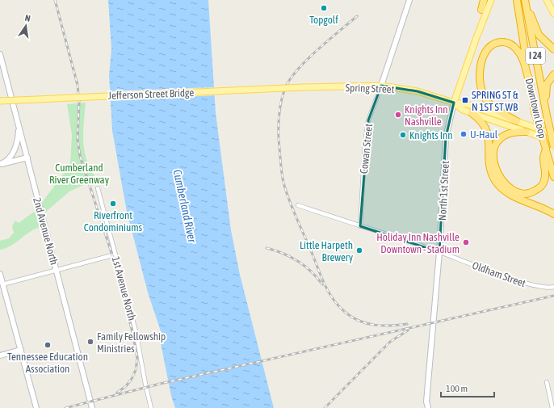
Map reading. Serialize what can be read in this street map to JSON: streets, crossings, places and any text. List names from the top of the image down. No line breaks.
{"streets":{"highway":["I 24","Downtown Loop"],"main road":["Spring Street","Jefferson Street Bridge","North 1st Street"],"street":["Cowan Street","2nd Avenue North","Oldham Street","1st Avenue North"]},"crossings":[["Spring Street","Jefferson Street Bridge"],["Spring Street","Cowan Street"],["Spring Street","North 1st Street"],["Cowan Street","Oldham Street"],["North 1st Street","Oldham Street"]],"water":["Cumberland River"],"parks":["Cumberland River Greenway"],"places":{"other":["Topgolf","Knights Inn Nashville","U-Haul","Knights Inn","Riverfront Condominiums","Holiday Inn Nashville Downtown - Stadium","Little Harpeth Brewery","Family Fellowship Ministries","Tennessee Education Association"],"transit":["SPRING ST & N 1ST ST WB"]},"scale_bar":"100 m","north":"top"}
